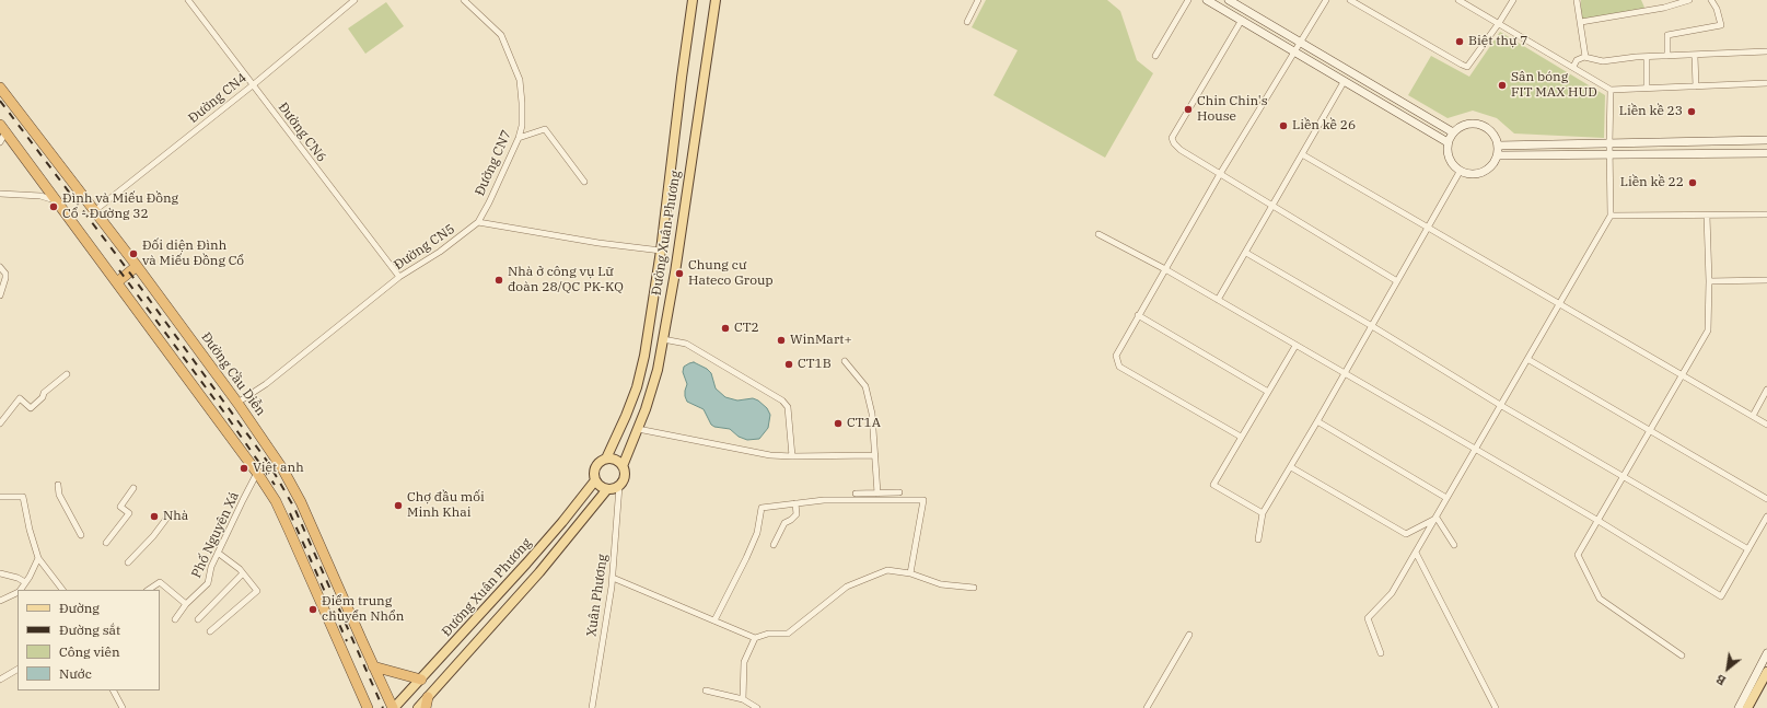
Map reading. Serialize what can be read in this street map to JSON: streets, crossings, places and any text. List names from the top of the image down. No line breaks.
{"streets":{"highway":["Đường Cầu Diễn"],"main road":["Đường Xuân Phương"],"street":["Đường CN4","Đường CN6","Đường CN7","Đường CN5","Phố Nguyên Xá","Xuân Phương"]},"crossings":[["Đường CN4","Đường CN6"],["Đường CN4","Đường Cầu Diễn"],["Đường CN6","Đường CN5"],["Đường CN7","Đường CN5"],["Đường Xuân Phương","Đường Cầu Diễn"],["Đường Xuân Phương","Xuân Phương"],["Đường CN5","Đường Cầu Diễn"]],"places":["Biệt thự 7","Sân bóng FIT MAX HUD","Chin Chin's House","Liền kề 23","Liền kề 26","Liền kề 22","Đình và Miếu Đồng Cổ - Đường 32","Đối diện Đình và Miếu Đồng Cổ","Chung cư Hateco Group","Nhà ở công vụ Lữ đoàn 28/QC PK-KQ","CT2","WinMart+","CT1B","CT1A","Việt anh","Chợ đầu mối Minh Khai","Nhà","Điểm trung chuyển Nhổn"],"legend":["Đường","Đường sắt","Công viên","Nước"],"north":"bottom left"}
